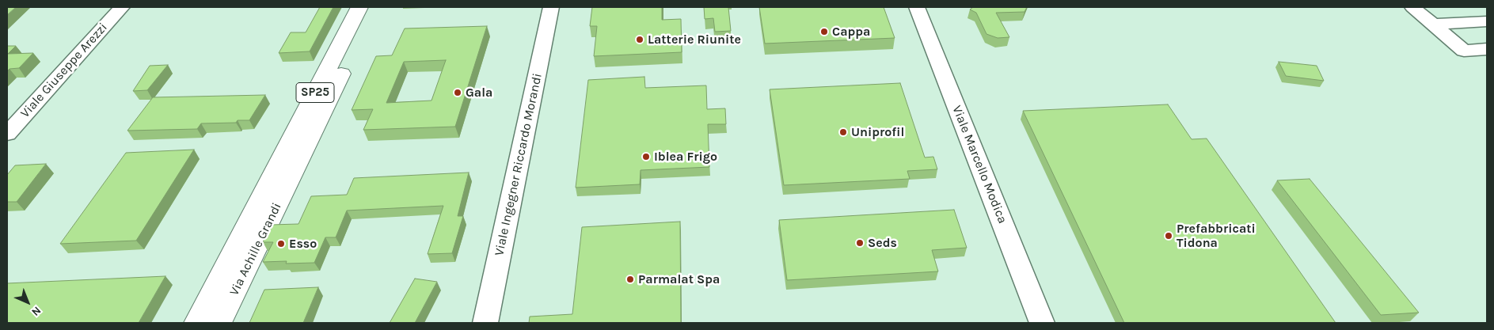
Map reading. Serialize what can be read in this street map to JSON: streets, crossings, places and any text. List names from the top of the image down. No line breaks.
{"streets":{"main road":["SP25","Via Achille Grandi"],"street":["Viale Giuseppe Arezzi","Viale Ingegner Riccardo Morandi","Viale Marcello Modica"]},"crossings":[["SP25","Via Achille Grandi"]],"places":["Cappa","Latterie Riunite","Gala","Uniprofil","Iblea Frigo","Prefabbricati Tidona","Seds","Esso","Parmalat Spa"],"north":"bottom right"}
